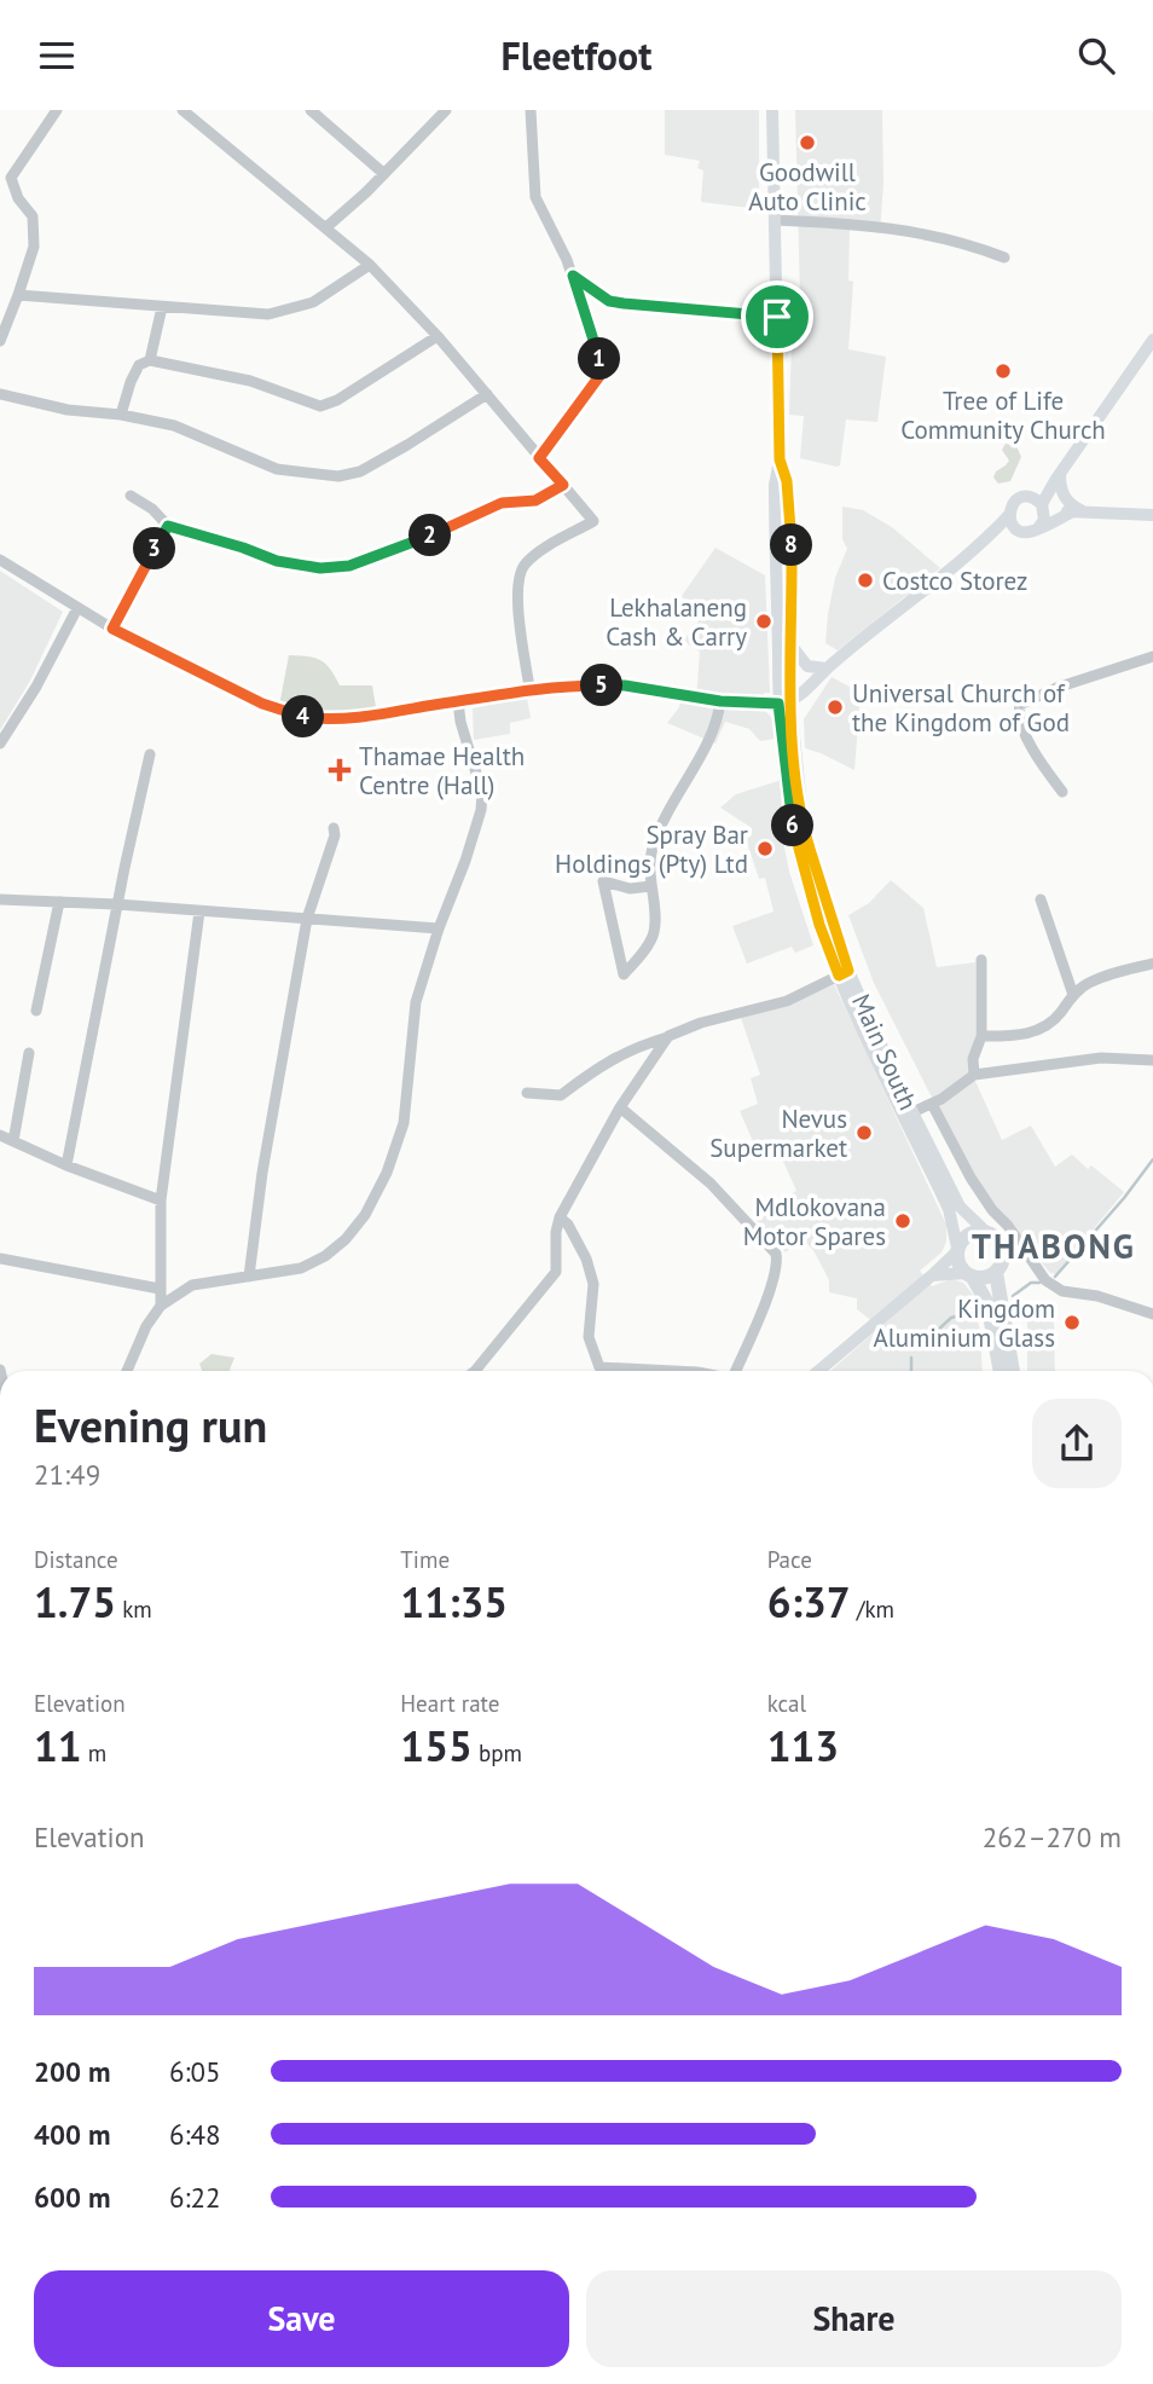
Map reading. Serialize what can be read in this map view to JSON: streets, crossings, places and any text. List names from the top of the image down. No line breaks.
{"streets":{"highway":["Main South"]},"districts":["THABONG"],"places":{"other":["Goodwill Auto Clinic","Tree of Life Community Church","Costco Storez","Lekhalaneng Cash & Carry","Universal Church of the Kingdom of God","Spray Bar Holdings (Pty) Ltd","Nevus Supermarket","Mdlokovana Motor Spares","Kingdom Aluminium Glass"],"health":["Thamae Health Centre (Hall)"]},"page":{"header":"Fleetfoot","pins":["1","2","8","3","5","4","6"],"heading":["Evening run","21:49"],"stats":[["Distance","1.75 km"],["Time","11:35"],["Pace","6:37 /km"],["Elevation","11 m"],["Heart rate","155 bpm"],["kcal","113"]],"chart":["Elevation","262–270 m"],"list":[{"name":"200 m","note":"6:05"},{"name":"400 m","note":"6:48"},{"name":"600 m","note":"6:22"}],"buttons":["Save","Share"]}}
